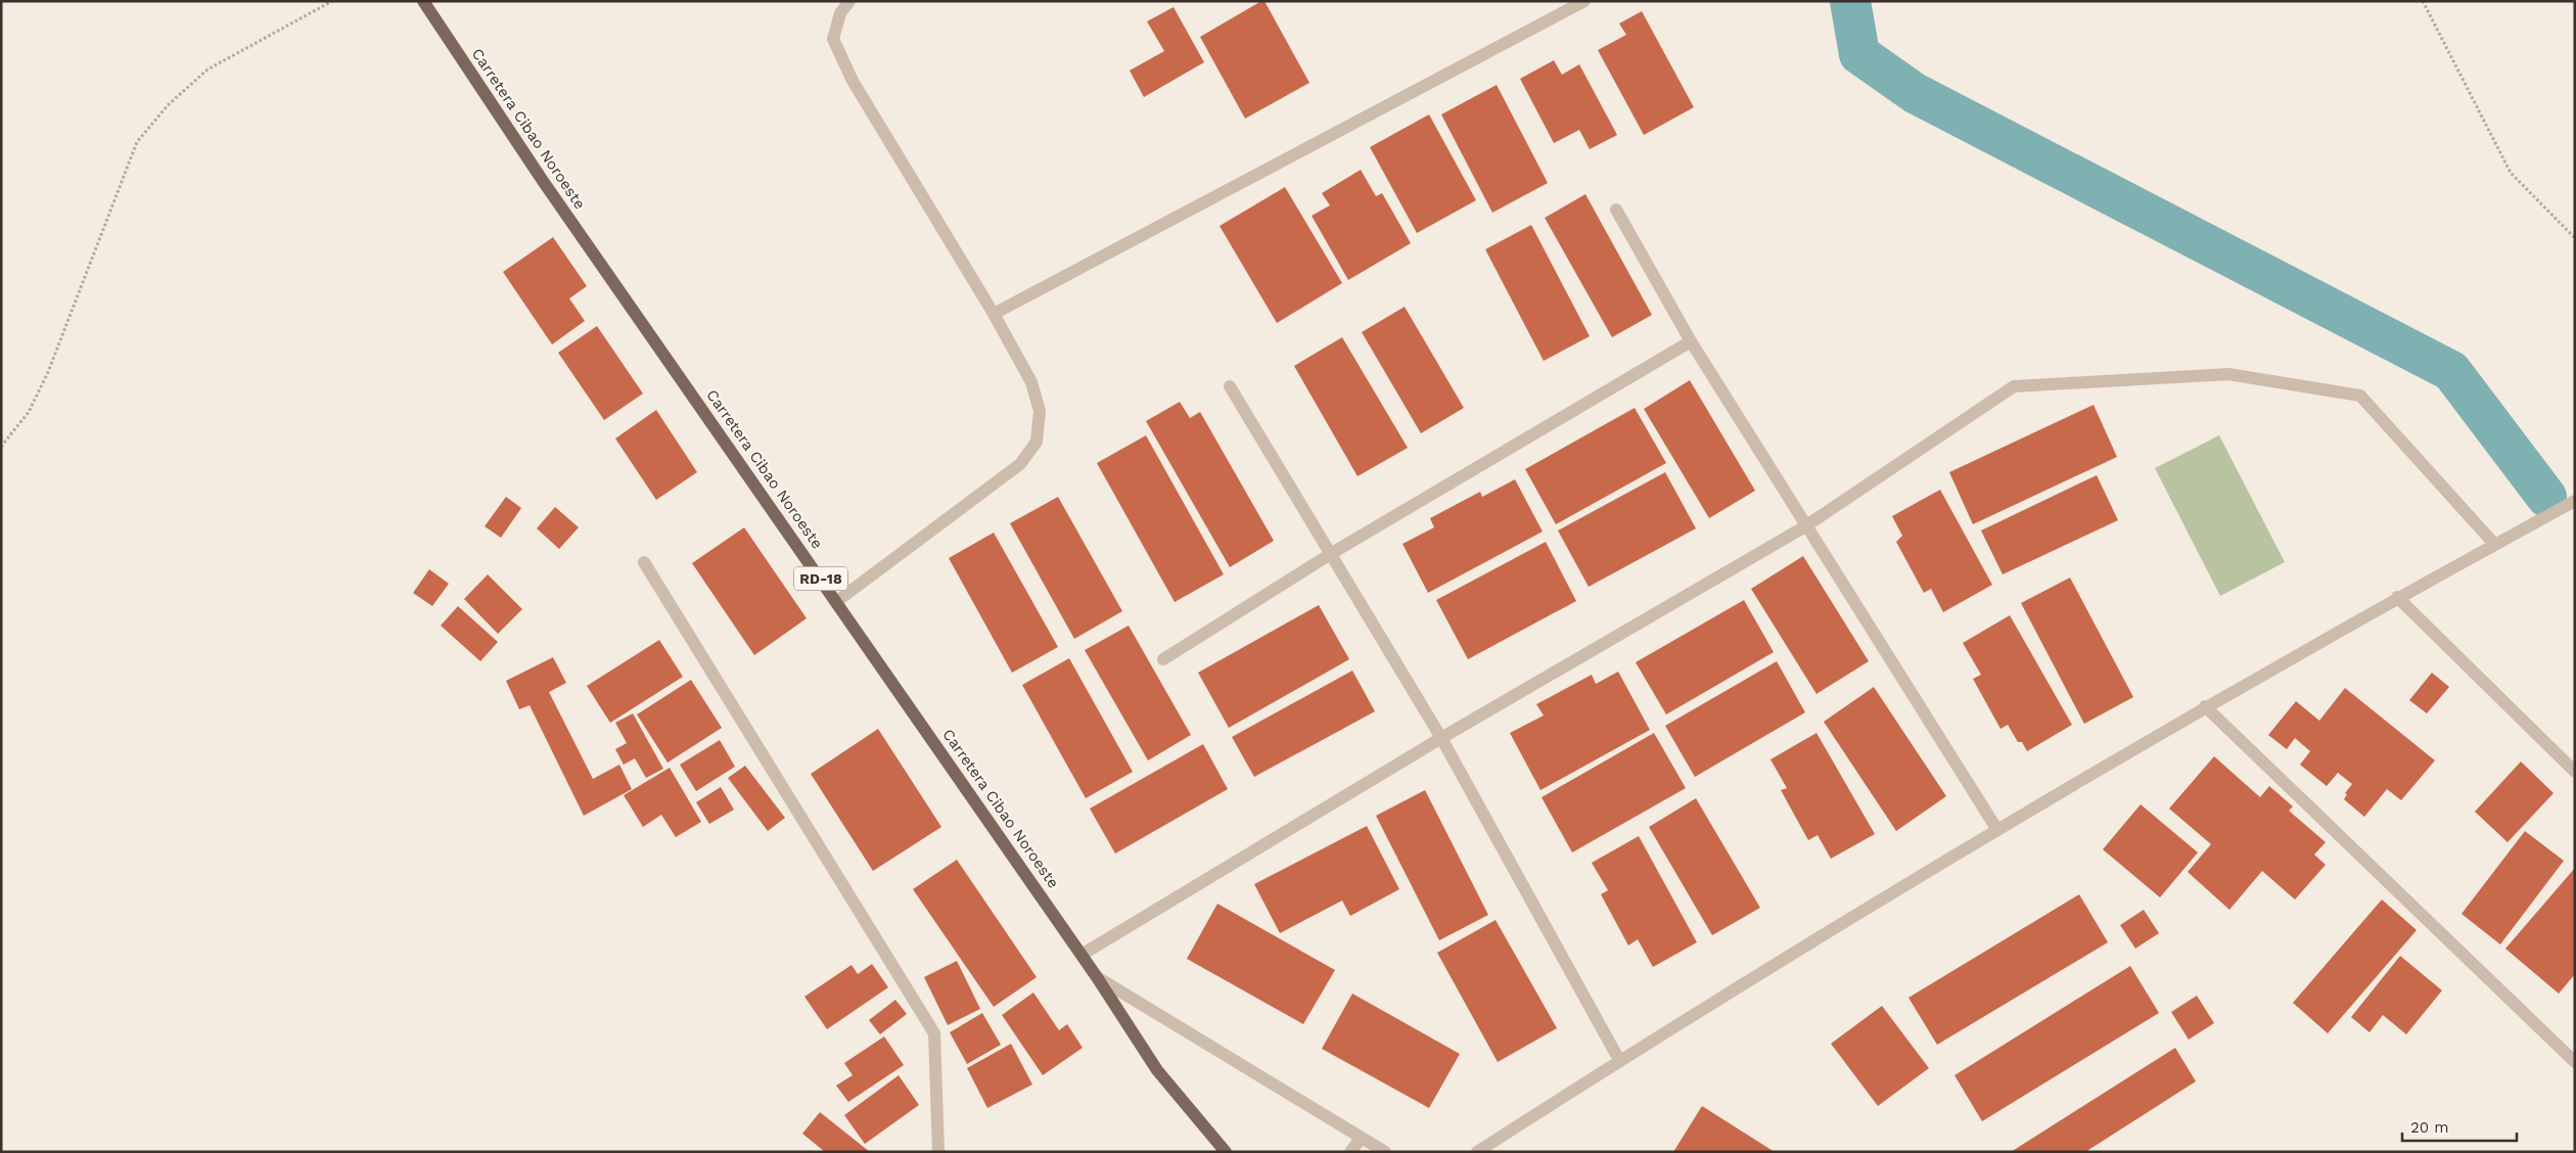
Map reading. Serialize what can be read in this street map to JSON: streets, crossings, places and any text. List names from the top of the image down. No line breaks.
{"streets":{"main road":["Carretera Cibao Noroeste","RD-18"]},"scale_bar":"20 m"}
